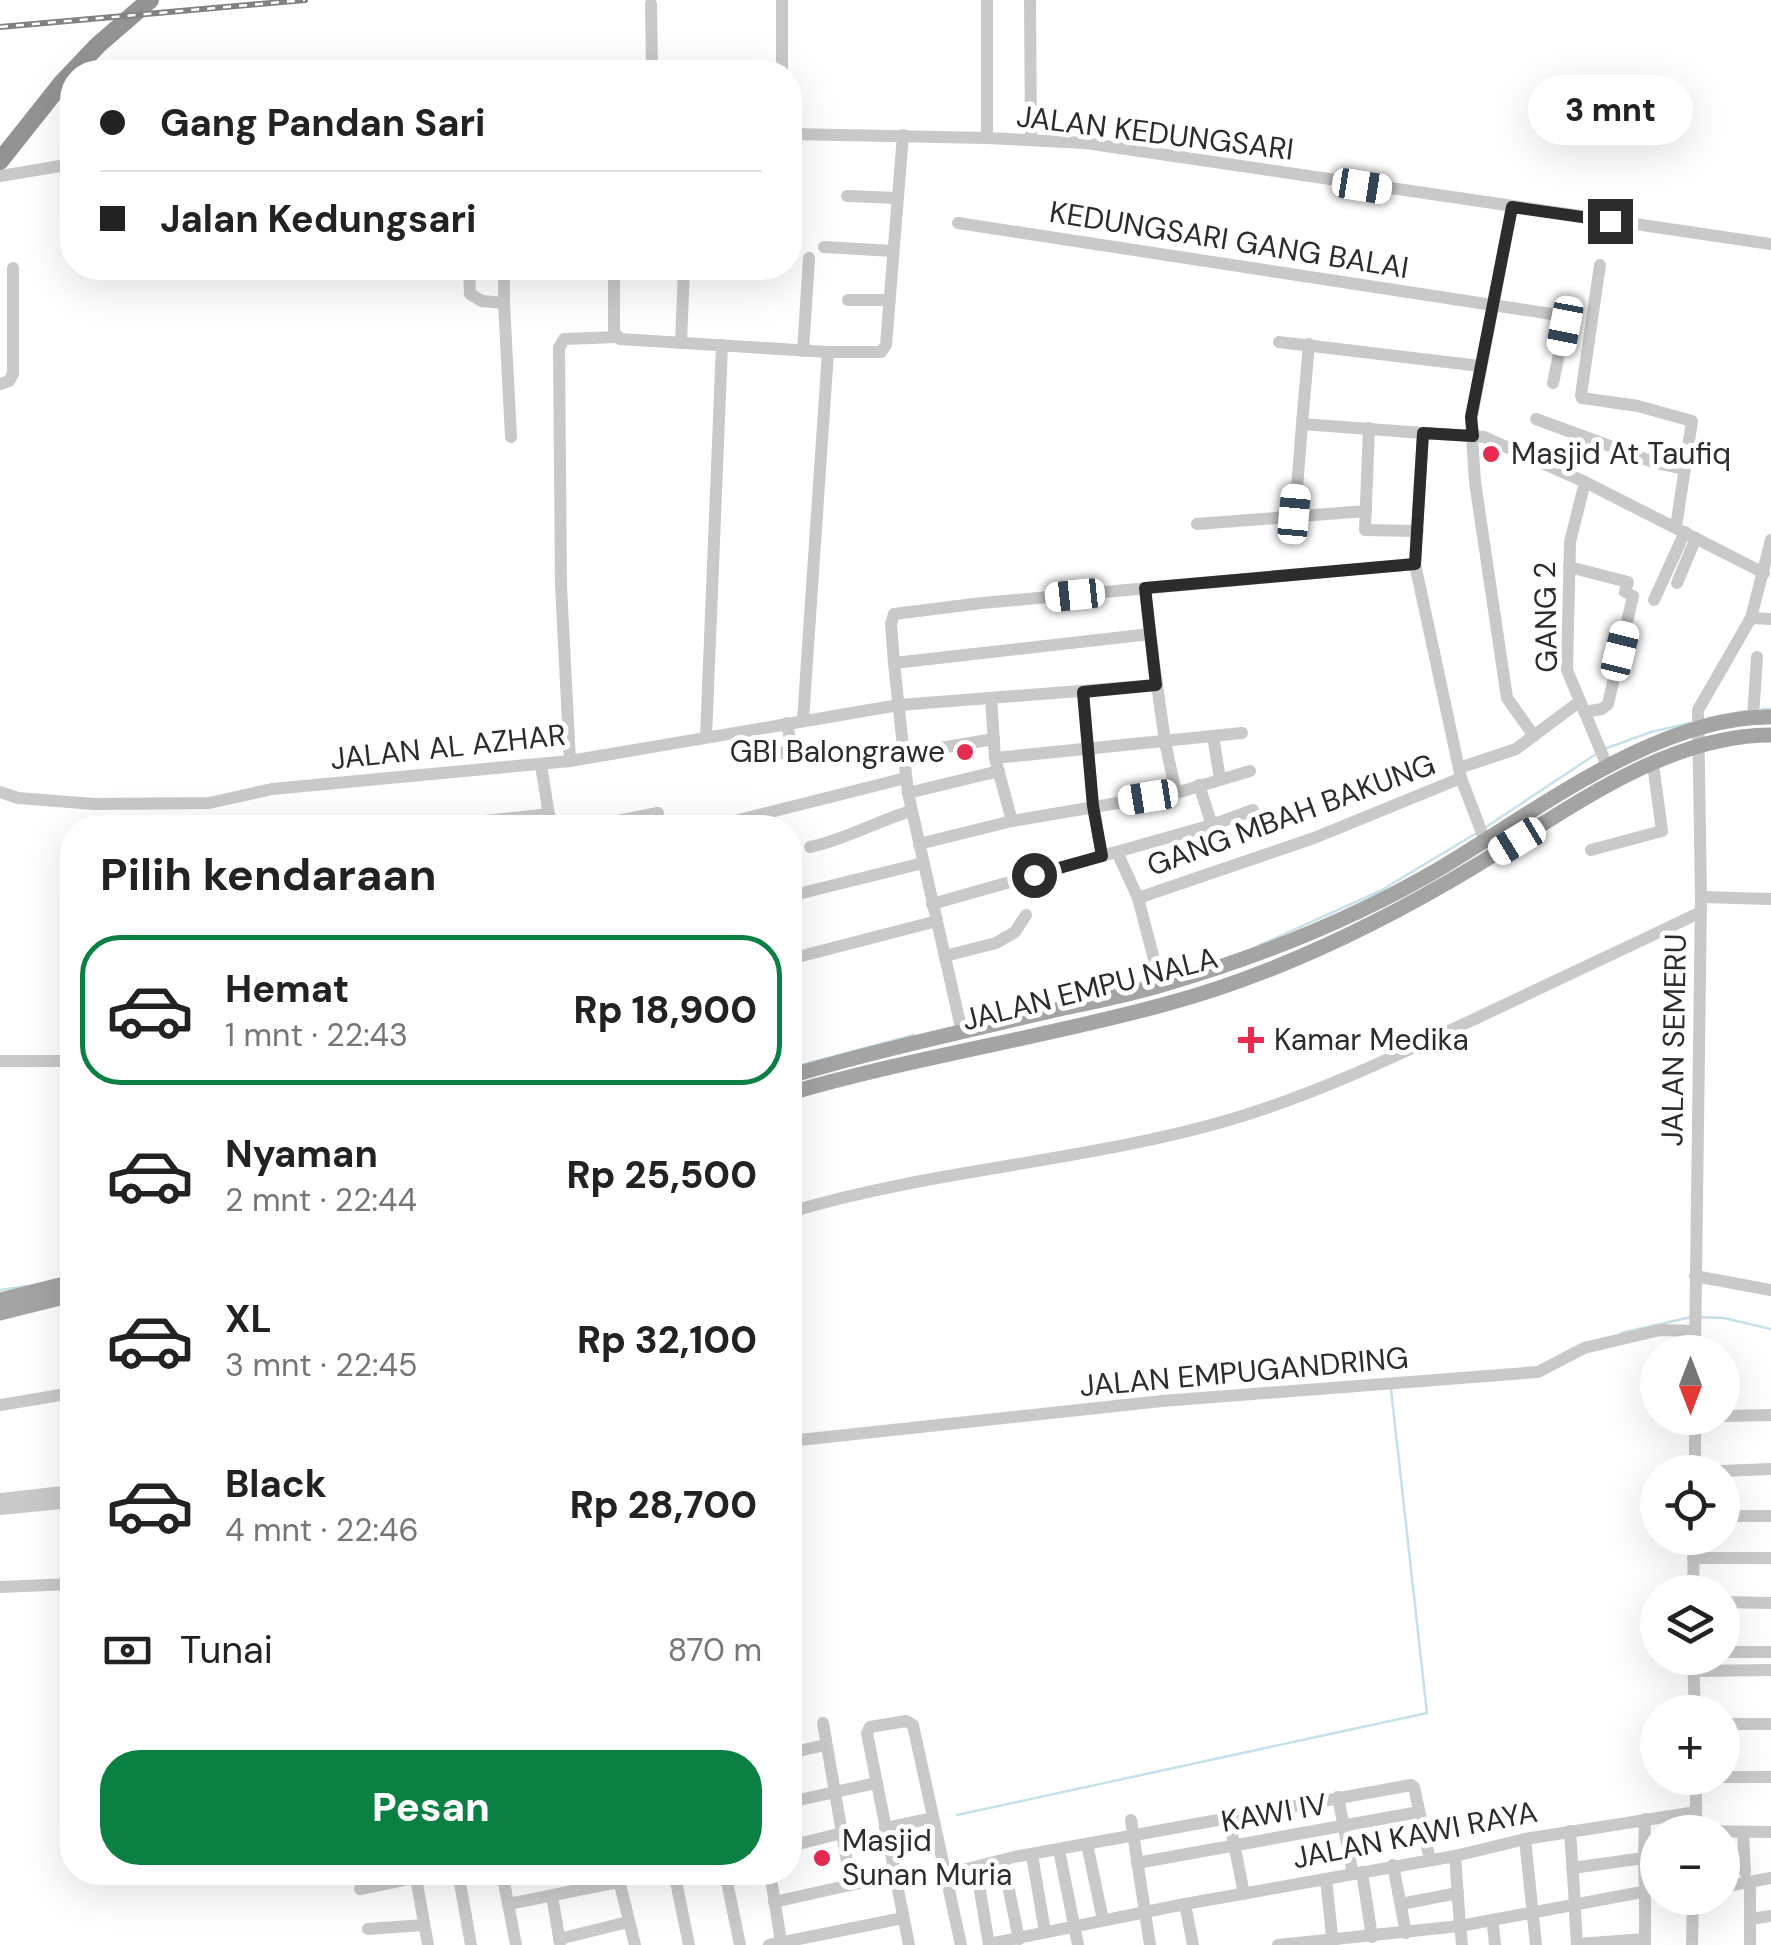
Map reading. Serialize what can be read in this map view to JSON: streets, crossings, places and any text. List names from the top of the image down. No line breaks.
{"streets":{"main road":["JALAN EMPU NALA"],"street":["JALAN KEDUNGSARI","KEDUNGSARI GANG BALAI","GANG 2","JALAN AL AZHAR","GANG MBAH BAKUNG","JALAN SEMERU","JALAN EMPUGANDRING","KAWI IV","JALAN KAWI RAYA"]},"crossings":[["GANG 2","GANG MBAH BAKUNG"],["GANG 2","JALAN EMPU NALA"],["JALAN EMPU NALA","JALAN SEMERU"],["JALAN SEMERU","JALAN EMPUGANDRING"]],"places":{"other":["Masjid At Taufiq","GBI Balongrawe","Masjid Sunan Muria"],"health":["Kamar Medika"]},"north":"bottom","page":{"banner":["Gang Pandan Sari","Jalan Kedungsari"],"bubble":"3 mnt","heading":"Pilih kendaraan","list":[{"name":"Hemat","note":"1 mnt · 22:43","value":"Rp 18,900"},{"name":"Nyaman","note":"2 mnt · 22:44","value":"Rp 25,500"},{"name":"XL","note":"3 mnt · 22:45","value":"Rp 32,100"},{"name":"Black","note":"4 mnt · 22:46","value":"Rp 28,700"}],"map_buttons":["+","−"],"pay":["Tunai","870 m"],"buttons":"Pesan"}}
